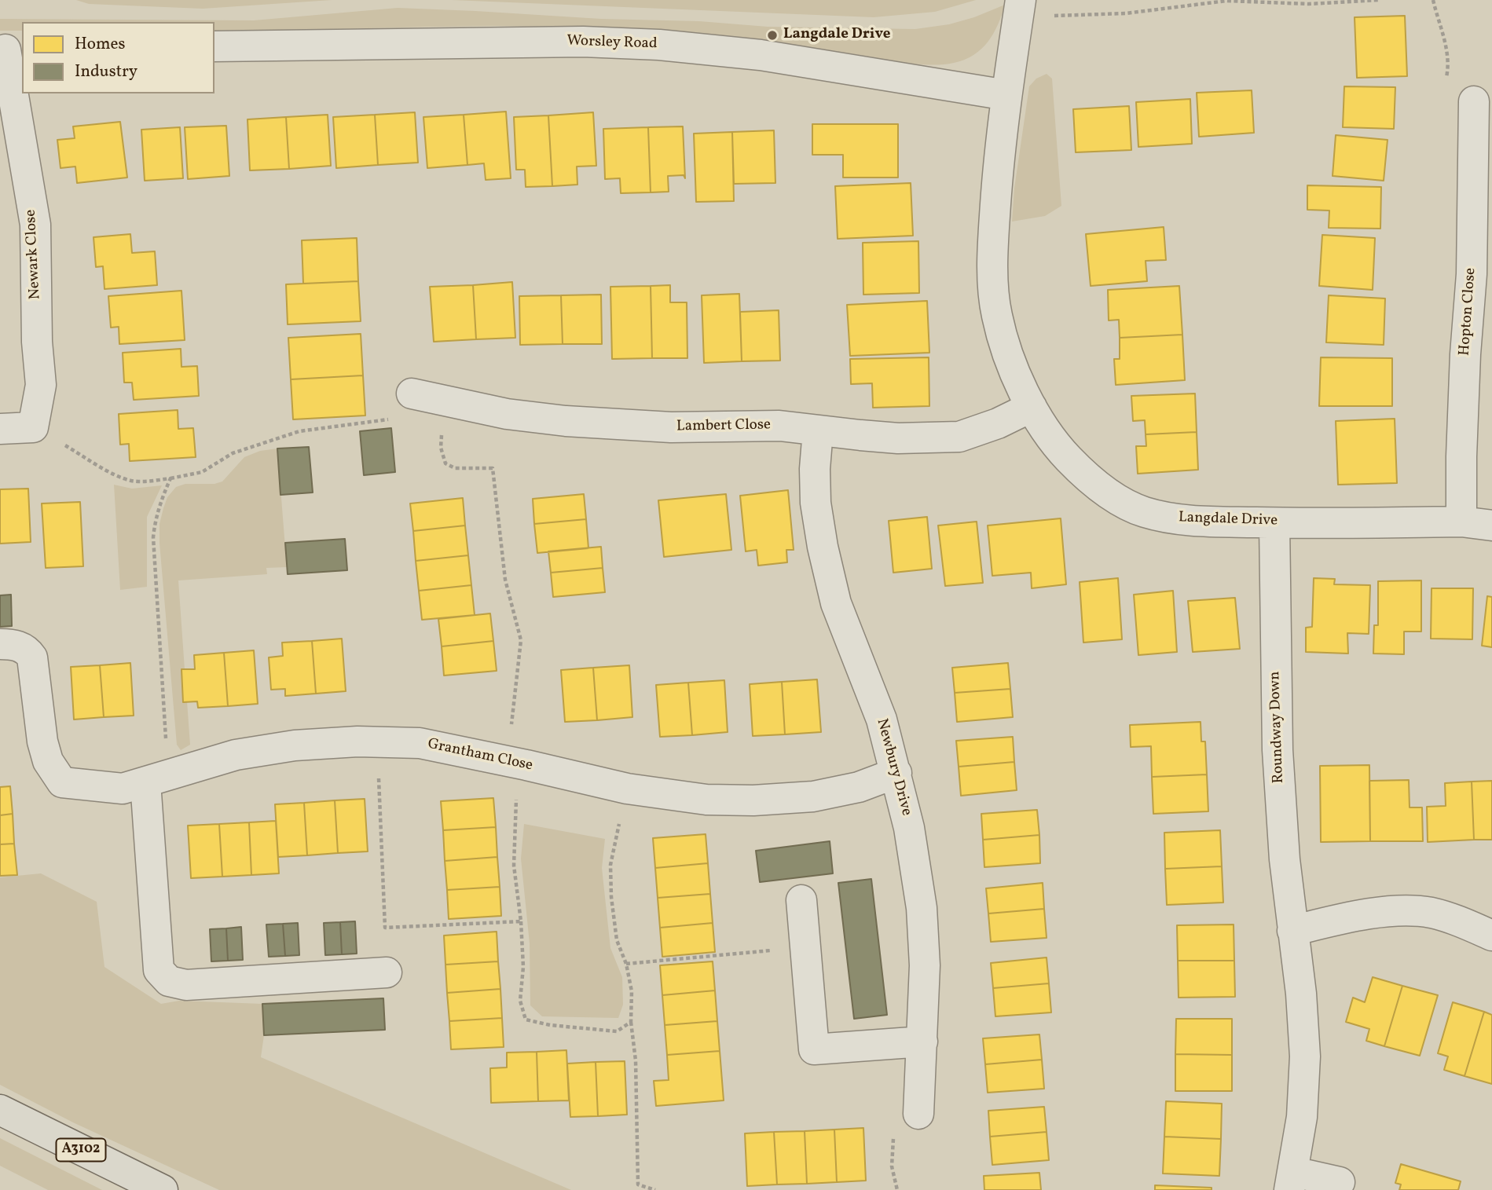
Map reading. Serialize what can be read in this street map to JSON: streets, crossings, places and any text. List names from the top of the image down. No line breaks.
{"streets":{"main road":["A3102"],"street":["Worsley Road","Newark Close","Hopton Close","Lambert Close","Langdale Drive","Roundway Down","Grantham Close","Newbury Drive"]},"crossings":[["Worsley Road","Langdale Drive"],["Hopton Close","Langdale Drive"],["Lambert Close","Langdale Drive"],["Lambert Close","Newbury Drive"],["Langdale Drive","Roundway Down"],["Grantham Close","Newbury Drive"]],"places":["Langdale Drive"],"legend":["Homes","Industry"]}
